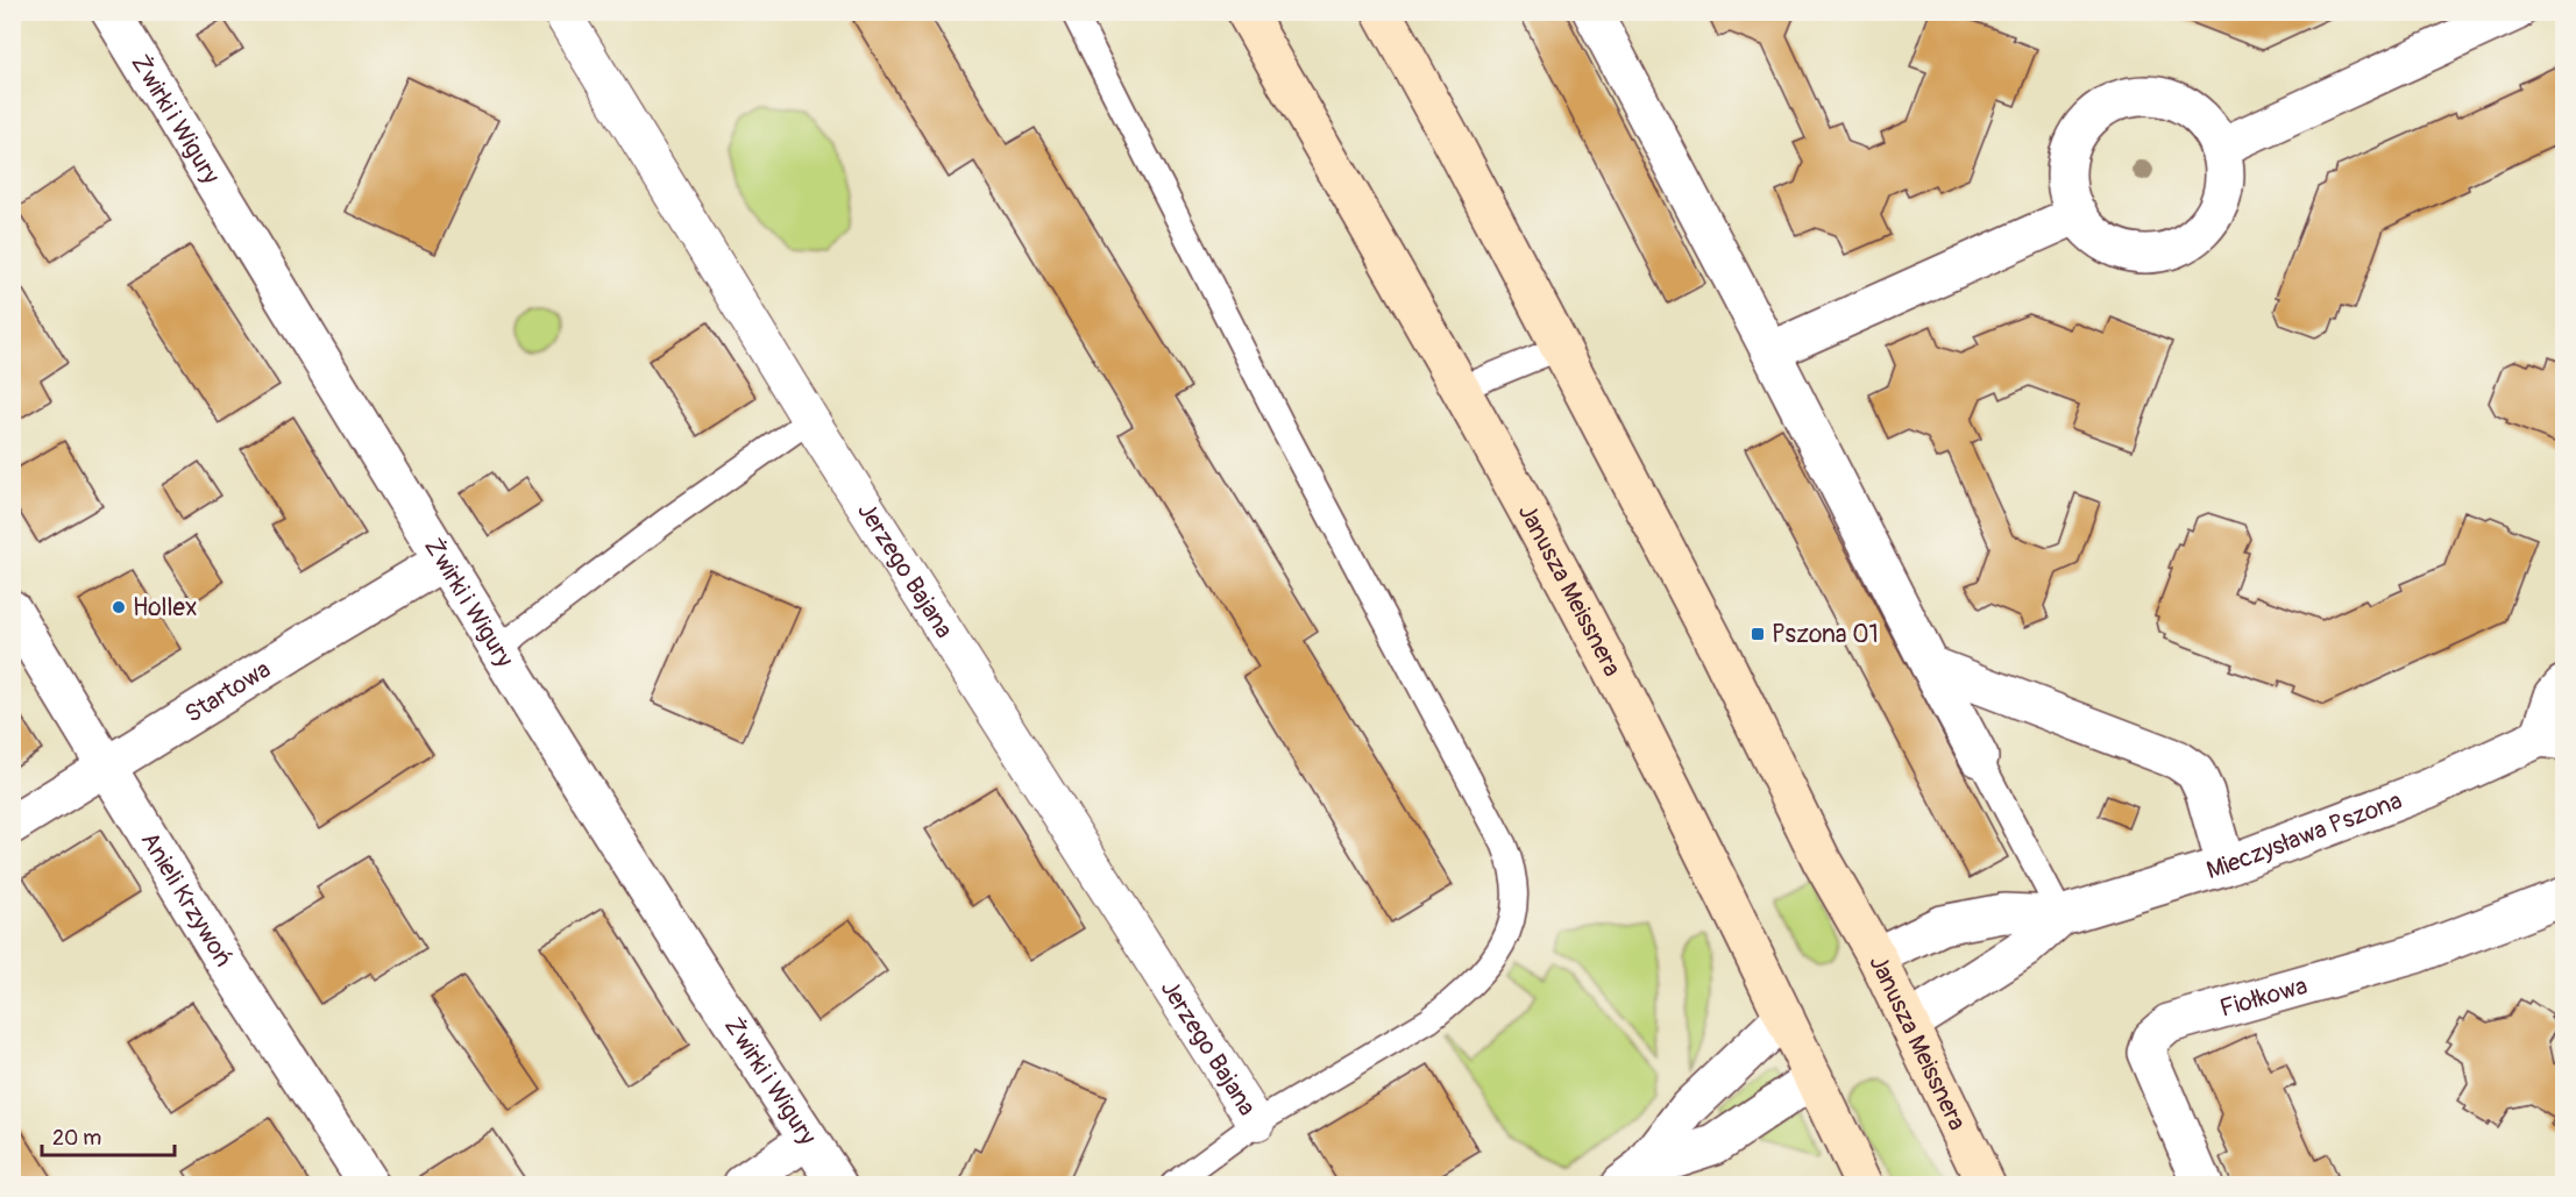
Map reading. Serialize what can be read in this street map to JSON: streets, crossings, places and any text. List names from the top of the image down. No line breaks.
{"streets":{"main road":["Janusza Meissnera"],"street":["Żwirki i Wigury","Jerzego Bajana","Startowa","Mieczysława Pszona","Anieli Krzywoń","Fiołkowa"]},"crossings":[["Żwirki i Wigury","Startowa"],["Janusza Meissnera","Mieczysława Pszona"],["Startowa","Anieli Krzywoń"]],"places":{"other":["Hollex"],"transit":["Pszona 01"]},"scale_bar":"20 m"}
